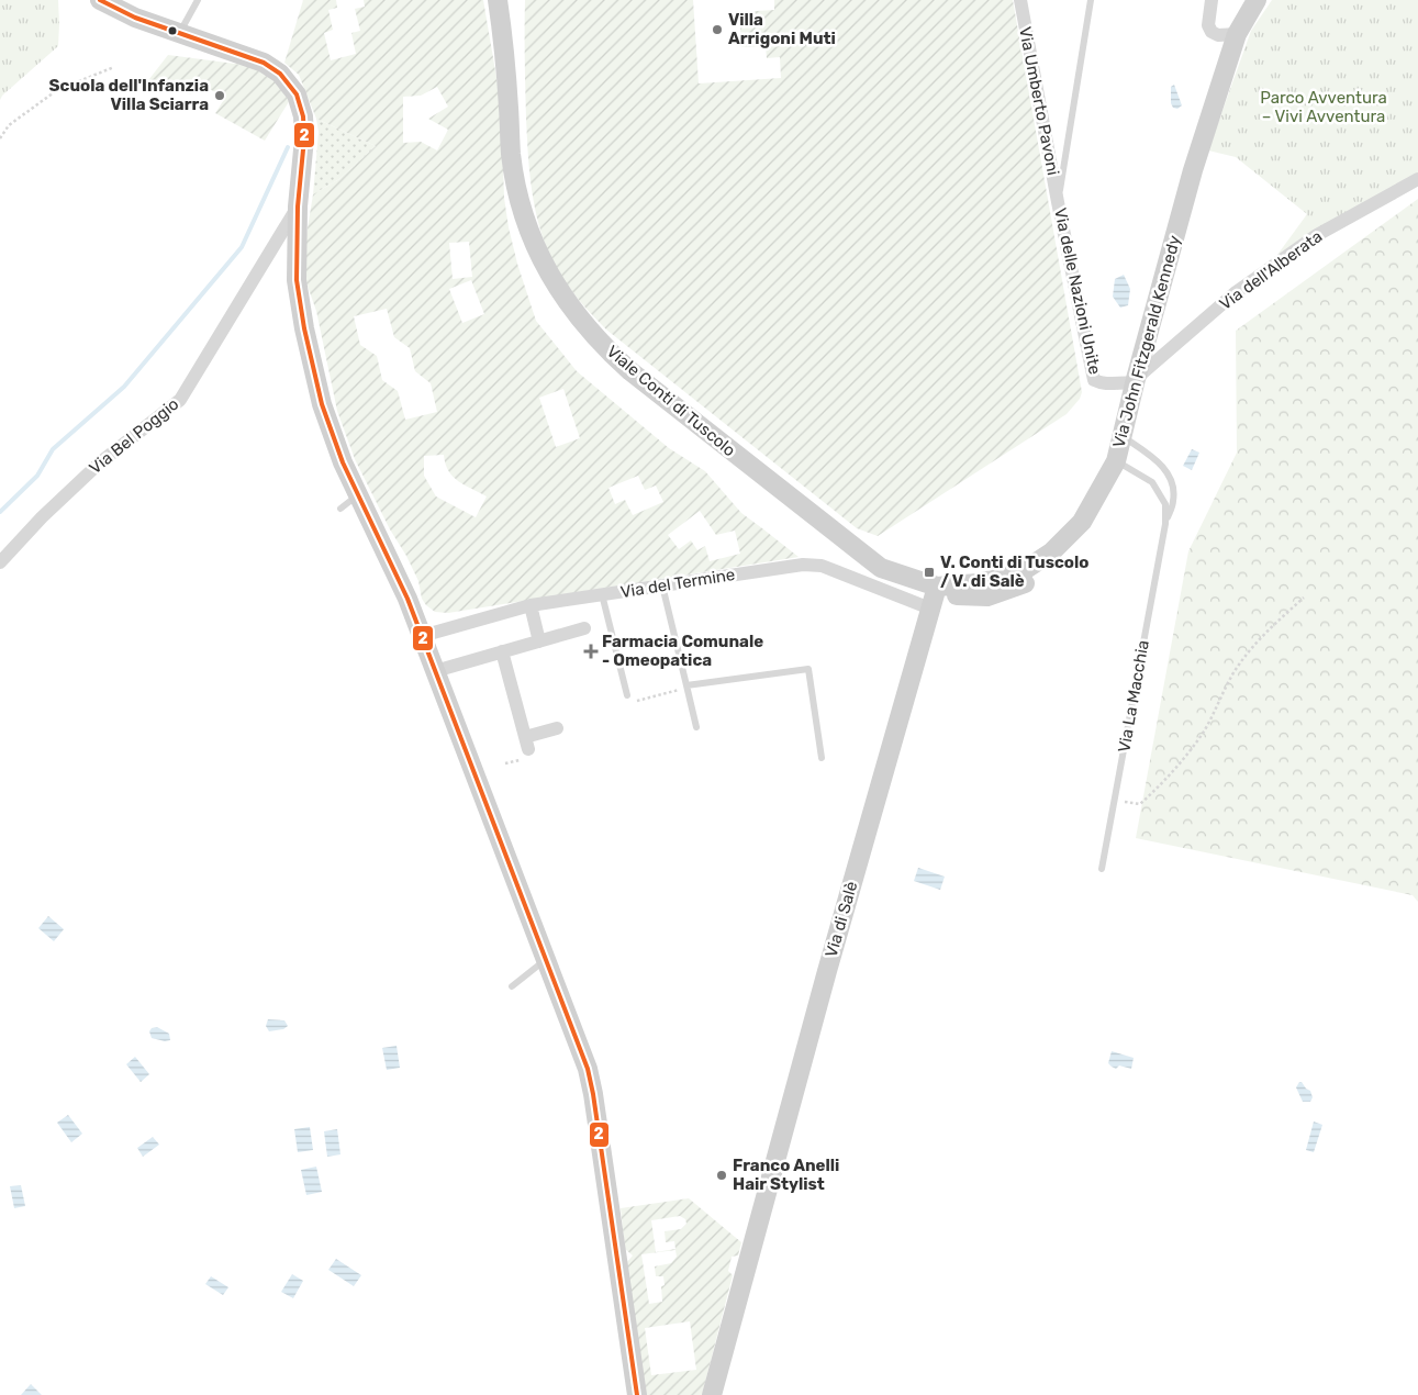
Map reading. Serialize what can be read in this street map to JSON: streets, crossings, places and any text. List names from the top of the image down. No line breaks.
{"streets":{"main road":["Via John Fitzgerald Kennedy","Viale Conti di Tuscolo","Via di Salè"],"street":["Via Umberto Pavoni","Via dell'Alberata","Via delle Nazioni Unite","Via Bel Poggio","Via del Termine"],"lane":["Via La Macchia"]},"crossings":[["Via Umberto Pavoni","Via delle Nazioni Unite"],["Via dell'Alberata","Via delle Nazioni Unite"],["Via dell'Alberata","Via John Fitzgerald Kennedy"],["Via delle Nazioni Unite","Via John Fitzgerald Kennedy"],["Via John Fitzgerald Kennedy","Viale Conti di Tuscolo"],["Via John Fitzgerald Kennedy","Via del Termine"],["Via John Fitzgerald Kennedy","Via La Macchia"],["Via John Fitzgerald Kennedy","Via di Salè"],["Viale Conti di Tuscolo","Via del Termine"],["Viale Conti di Tuscolo","Via di Salè"],["Via del Termine","Via di Salè"]],"parks":["Parco Avventura – Vivi Avventura"],"places":{"other":["Villa Arrigoni Muti","Scuola dell'Infanzia Villa Sciarra","Franco Anelli Hair Stylist"],"transit":["V. Conti di Tuscolo / V. di Salè"],"health":["Farmacia Comunale - Omeopatica"]},"lines":["transit line 2"]}
